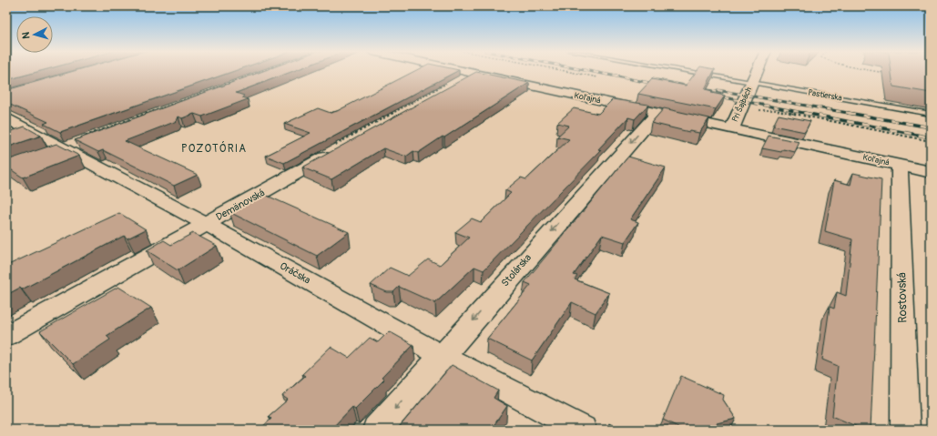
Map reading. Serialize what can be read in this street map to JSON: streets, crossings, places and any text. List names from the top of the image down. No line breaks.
{"streets":{"street":["Koľajná","Pri Šajbách","Demänovská","Stolárska","Oráčska","Rostovská"],"lane":["Pastierska"]},"crossings":[["Pastierska","Pri Šajbách"],["Koľajná","Pri Šajbách"],["Koľajná","Stolárska"],["Koľajná","Rostovská"],["Demänovská","Oráčska"],["Stolárska","Oráčska"]],"one_way":["Stolárska"],"districts":["POZOTÓRIA"],"north":"left"}
